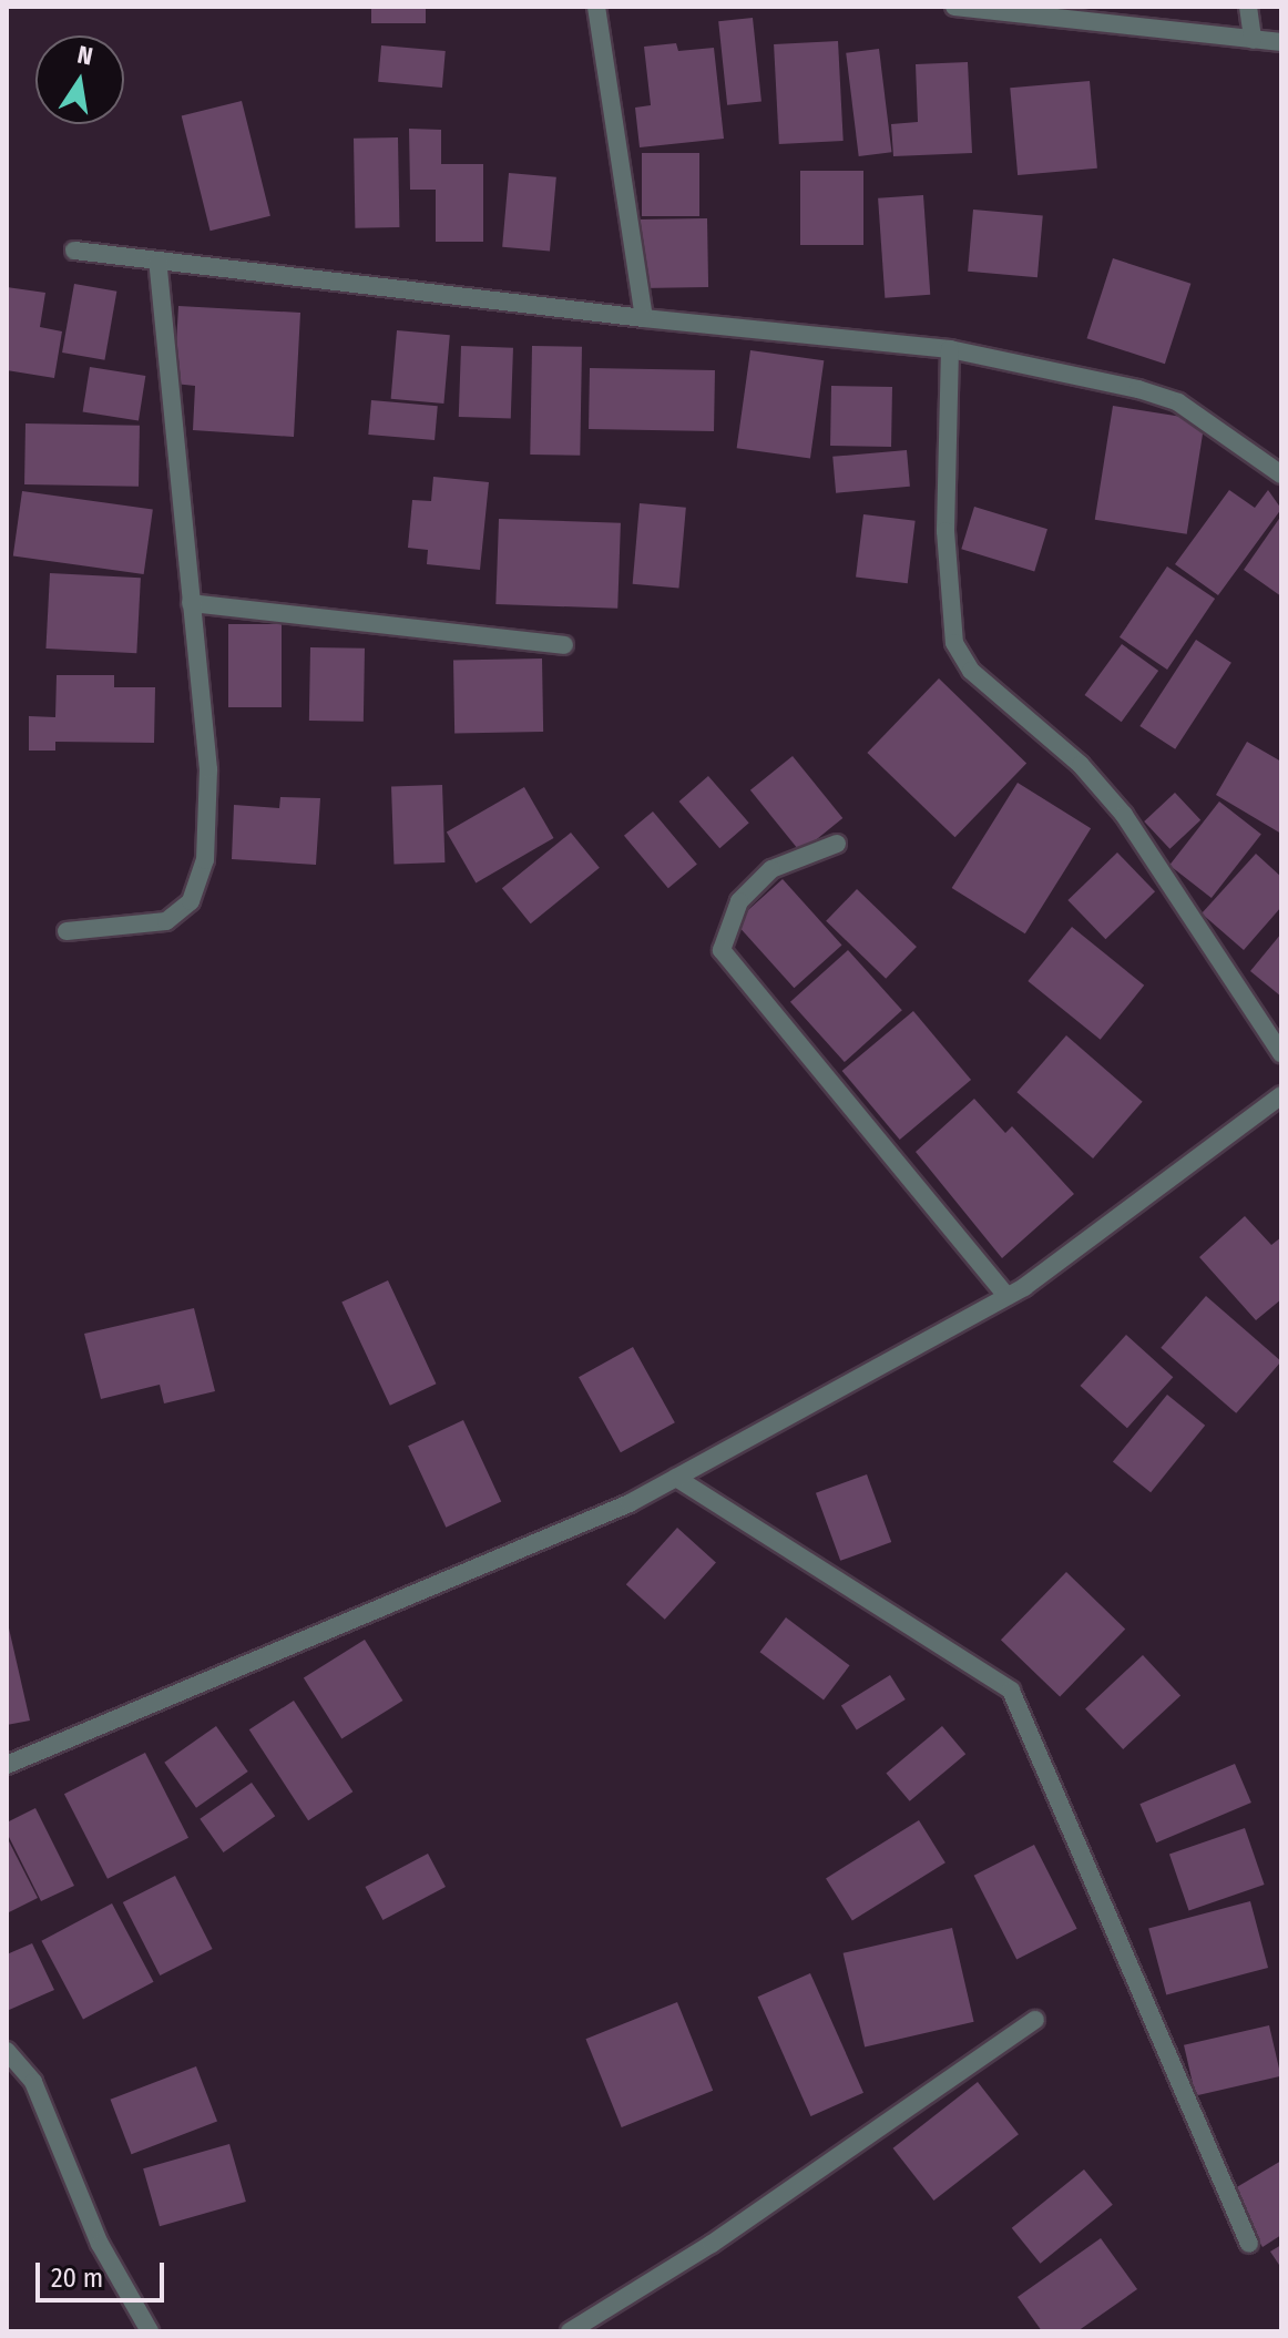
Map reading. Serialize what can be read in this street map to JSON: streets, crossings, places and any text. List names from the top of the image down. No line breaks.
{"scale_bar":"20 m","north":"top"}
